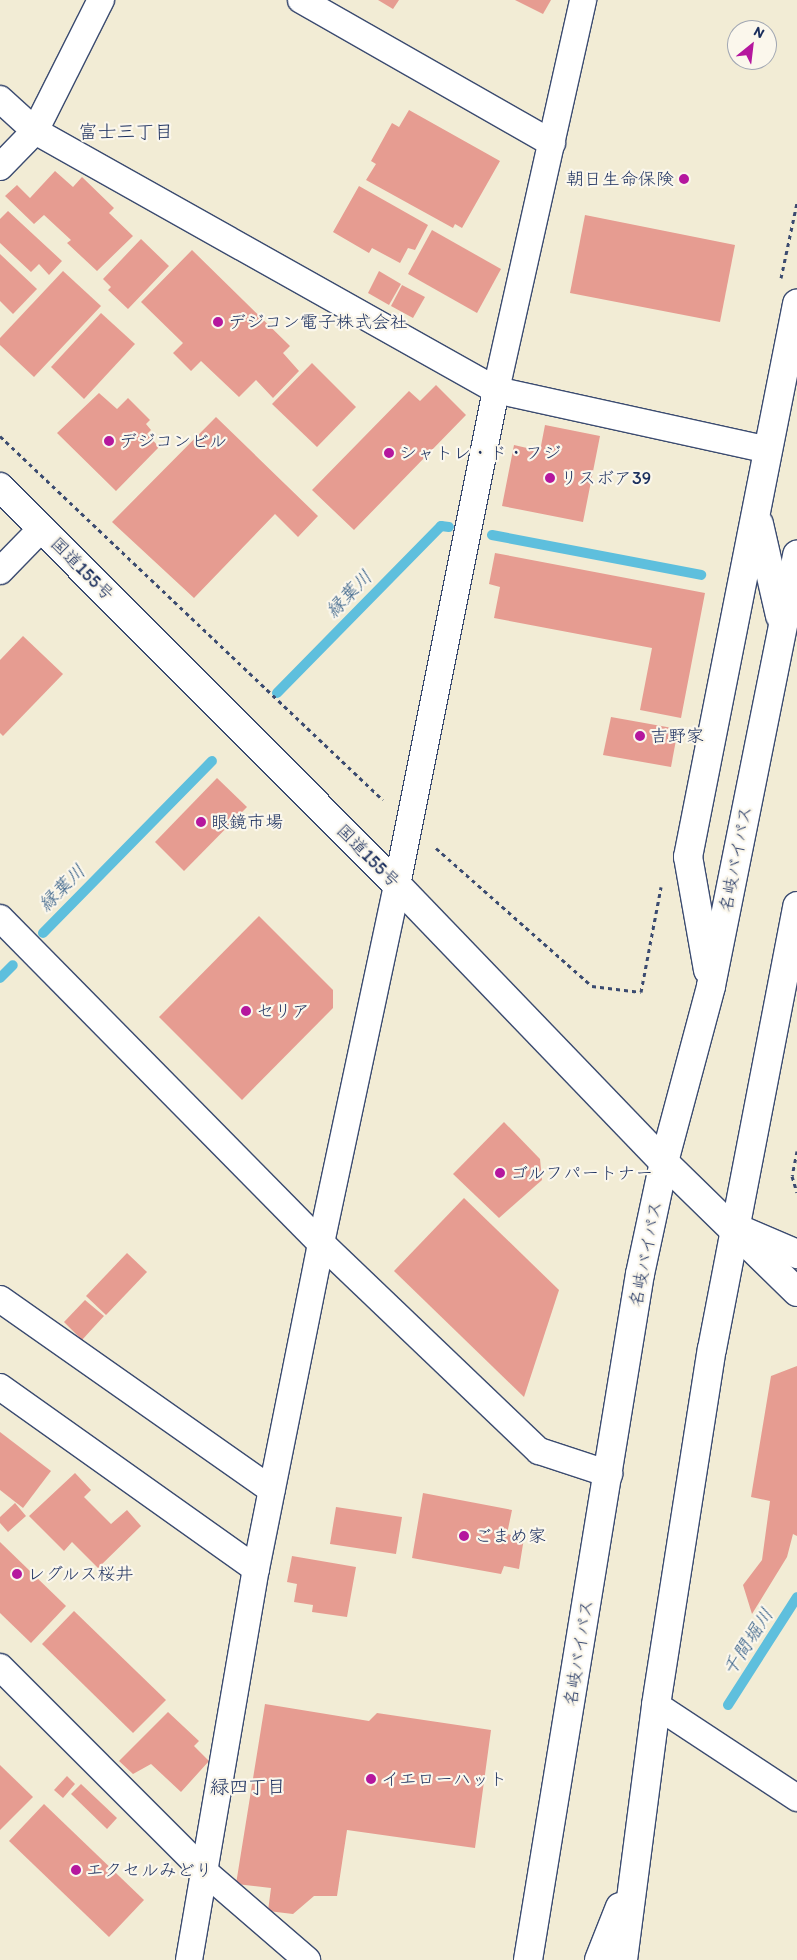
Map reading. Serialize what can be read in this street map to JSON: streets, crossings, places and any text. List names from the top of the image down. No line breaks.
{"streets":{"highway":["国道155号","名岐バイパス"]},"crossings":[["国道155号","名岐バイパス"]],"districts":["富士三丁目","緑四丁目"],"water":["縁葉川","千間堀川"],"places":["朝日生命保険","デジコン電子株式会社","デジコンビル","シャトレ・ド・フジ","リスボア39","吉野家","眼鏡市場","セリア","ゴルフパートナー","ごまめ家","レグルス桜井","イエローハット","エクセルみどり"],"north":"top right"}
